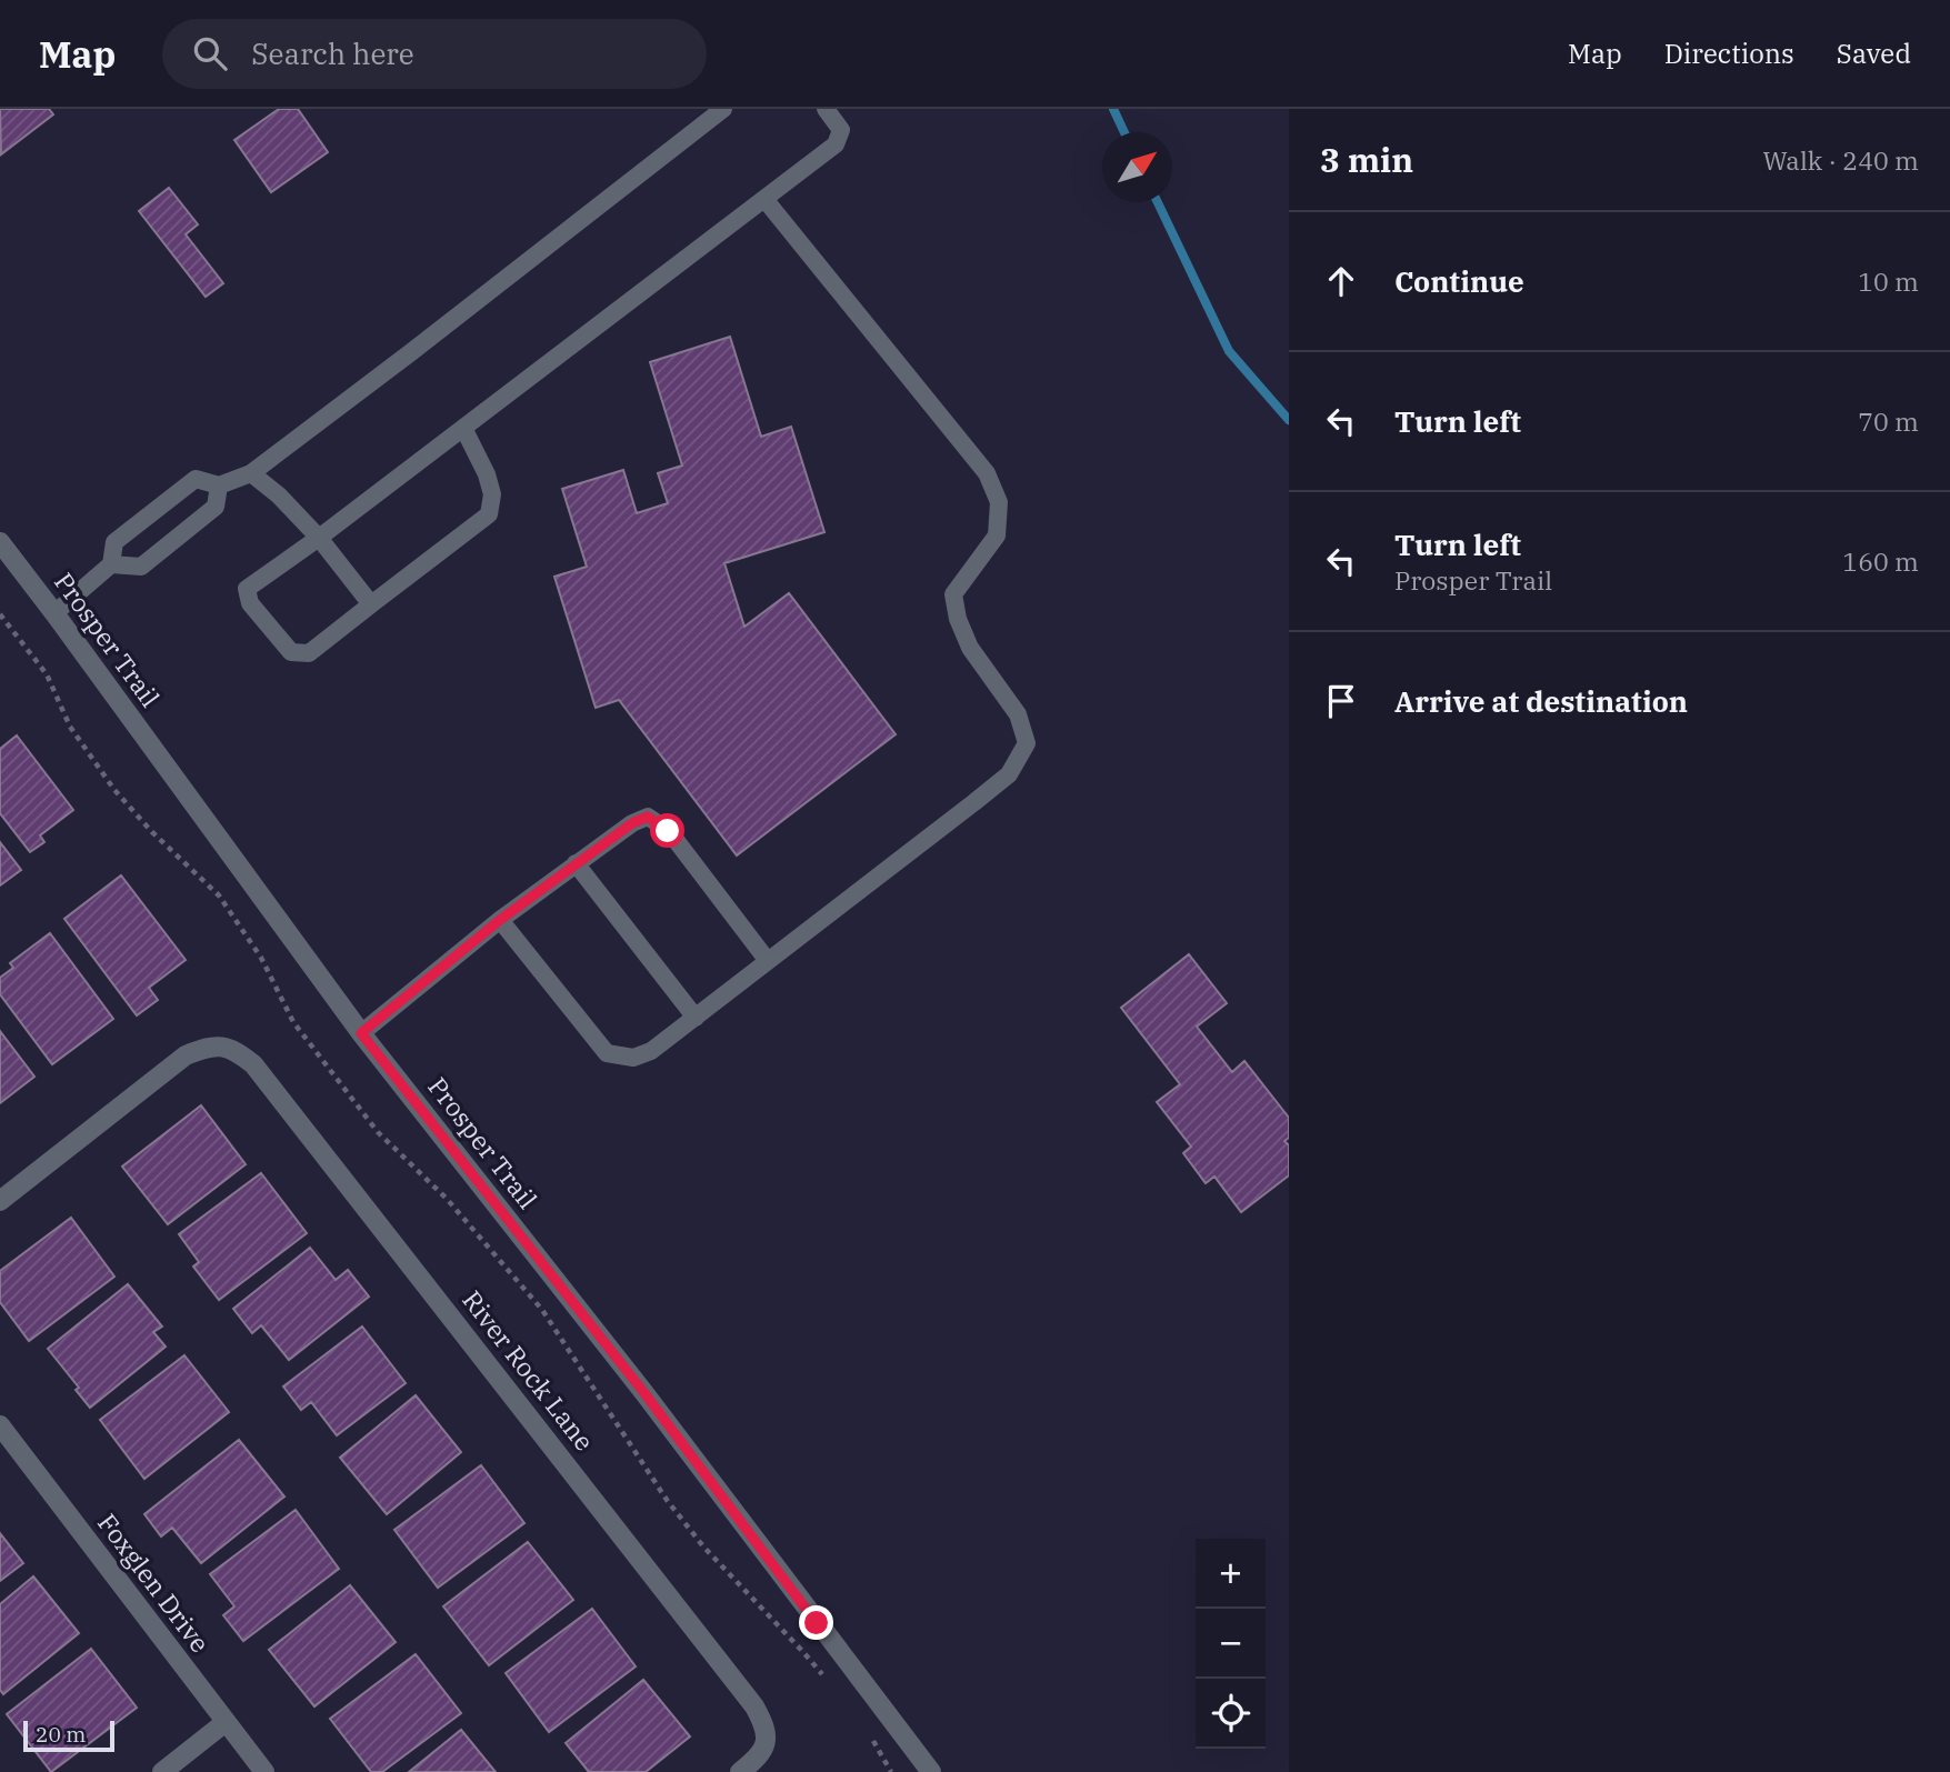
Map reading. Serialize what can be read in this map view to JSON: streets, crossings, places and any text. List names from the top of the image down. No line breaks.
{"streets":{"street":["Prosper Trail","River Rock Lane","Foxglen Drive"]},"scale_bar":"20 m","north":"top right","page":{"header":"Map","search":"Search here","nav":["Map","Directions","Saved"],"heading":["3 min","Walk · 240 m"],"list":[["Continue","10 m"],["Turn left","70 m"],["Turn left","Prosper Trail","160 m"],"Arrive at destination"],"map_buttons":["+","−"],"scale":"20 m"}}
